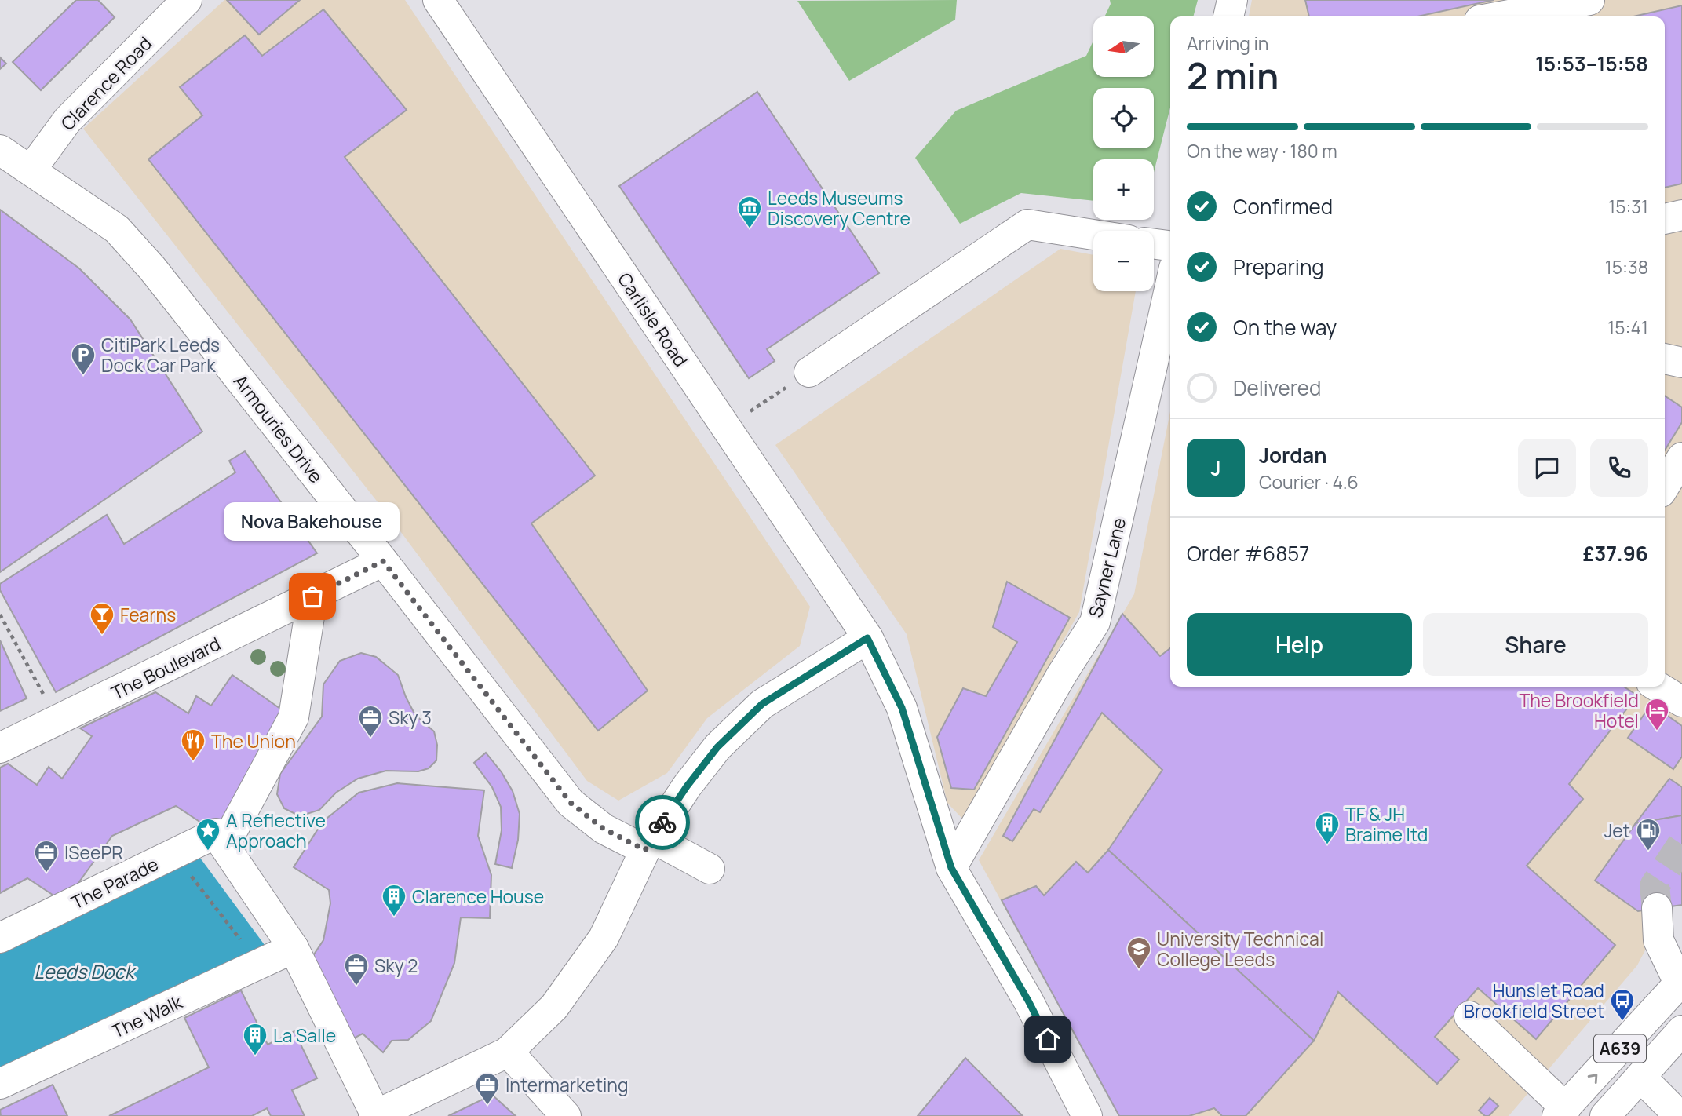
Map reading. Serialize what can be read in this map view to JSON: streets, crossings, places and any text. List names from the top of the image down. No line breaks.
{"streets":{"street":["Clarence Road","Carlisle Road","Armouries Drive","Sayner Lane","The Boulevard","The Parade","The Walk","A639"]},"crossings":[["Clarence Road","Armouries Drive"],["Carlisle Road","Sayner Lane"],["Armouries Drive","The Boulevard"]],"water":["Leeds Dock"],"places":{"museum":["Leeds Museums Discovery Centre"],"parking":["CitiPark Leeds Dock Car Park"],"other":["Nova Bakehouse"],"bar":["Fearns"],"hotel":["The Brookfield Hotel"],"office":["Sky 3","ISeePR","Sky 2","Intermarketing"],"restaurant":["The Union"],"building":["TF & JH Braime ltd","Clarence House","La Salle"],"place":["A Reflective Approach"],"fuel station":["Jet"],"school or university":["University Technical College Leeds"],"bus stop":["Hunslet Road Brookfield Street"]},"north":"left","page":{"map_buttons":["+","−"],"heading":["2 min","Arriving in","15:53–15:58"],"panel":["Jordan","Courier · 4.6","Order #6857","£37.96"],"bar":"On the way · 180 m","list":[["Confirmed","15:31"],["Preparing","15:38"],["On the way","15:41"],"Delivered"],"round":"J","bubble":"Nova Bakehouse","buttons":["Help","Share"]}}
